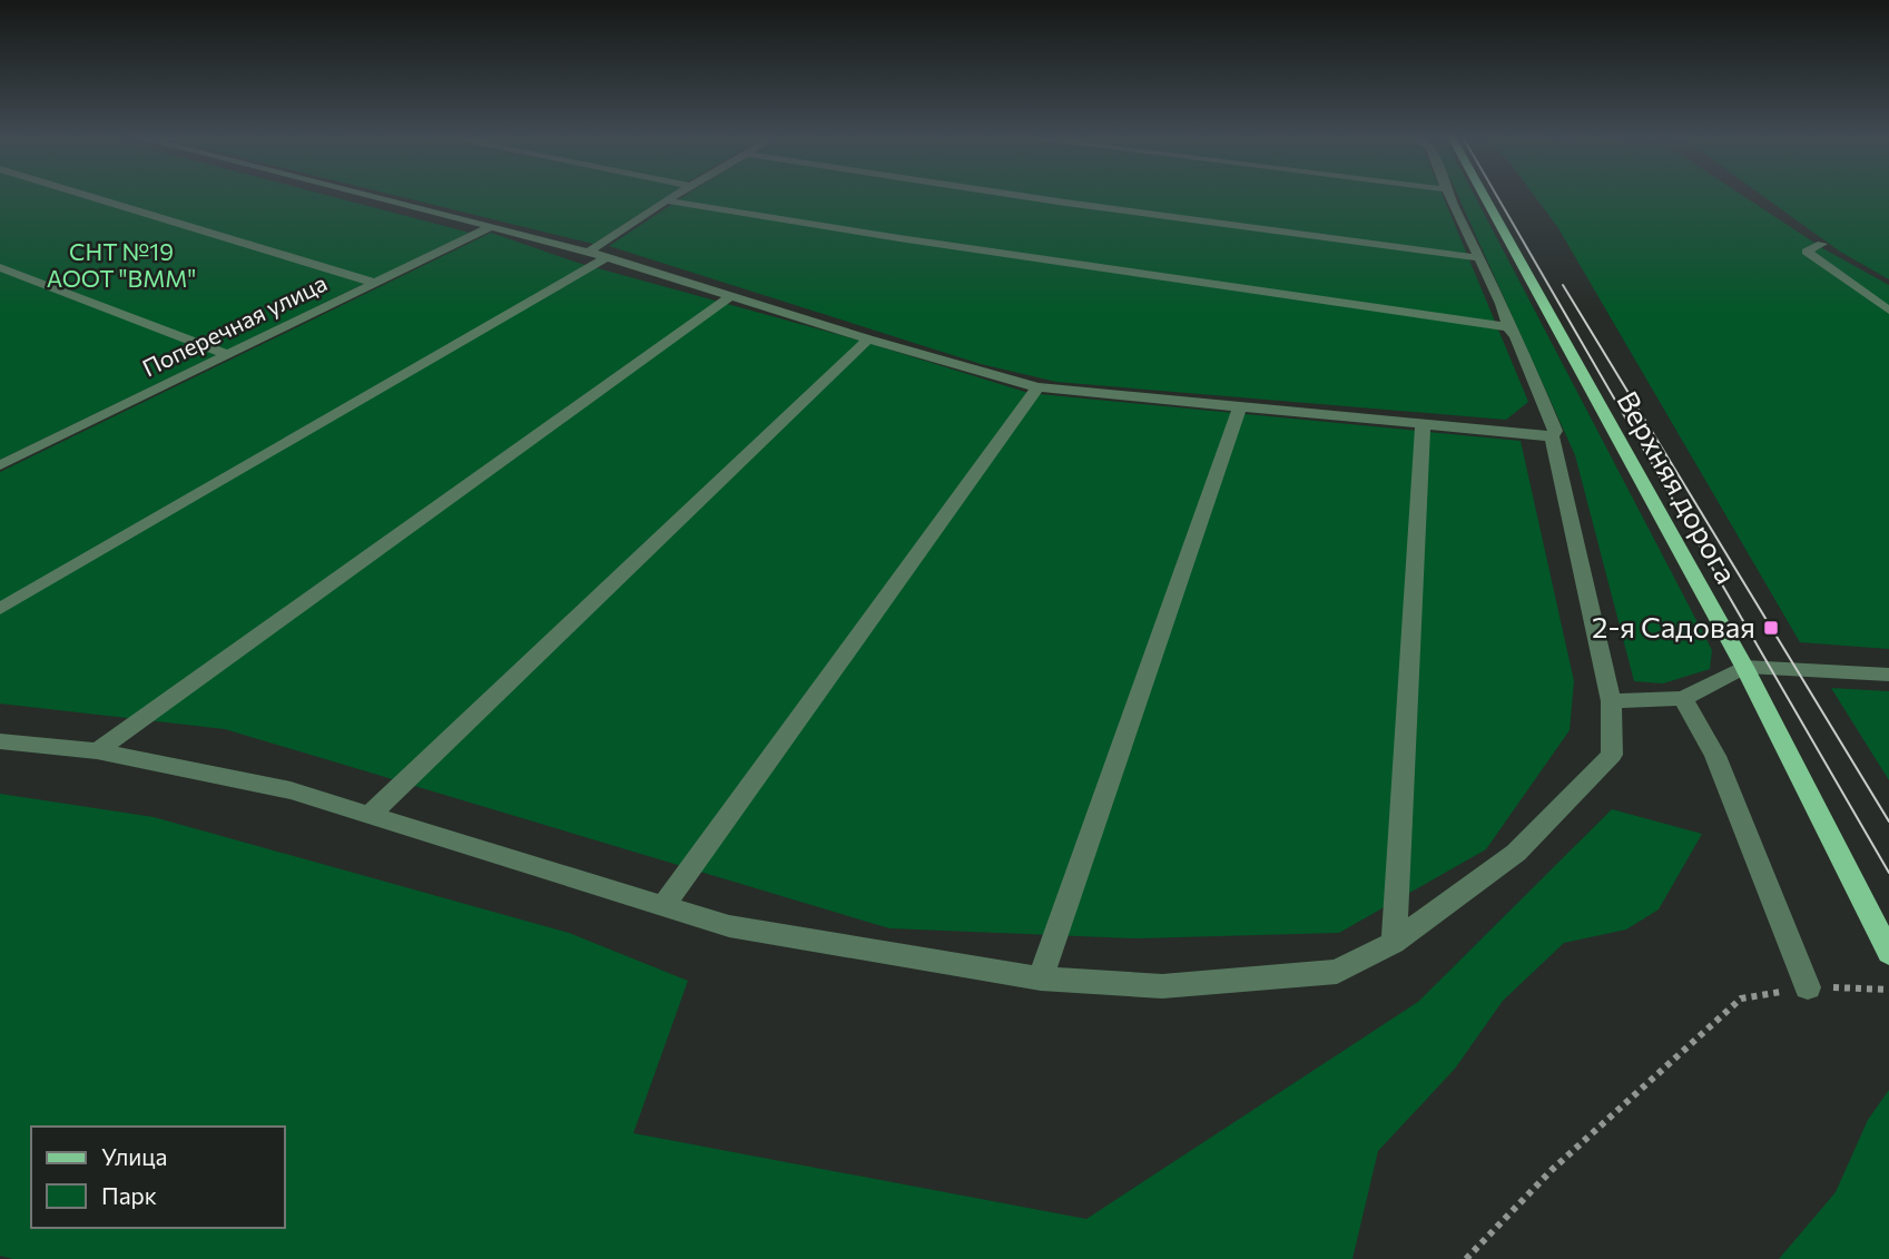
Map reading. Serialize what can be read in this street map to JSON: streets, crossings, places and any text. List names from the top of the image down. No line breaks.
{"streets":{"main road":["Верхняя дорога"],"street":["Поперечная улица"]},"parks":["СНТ №19 АООТ \"ВММ\""],"places":{"transit":["2-я Садовая"]},"legend":["Улица","Парк"]}
